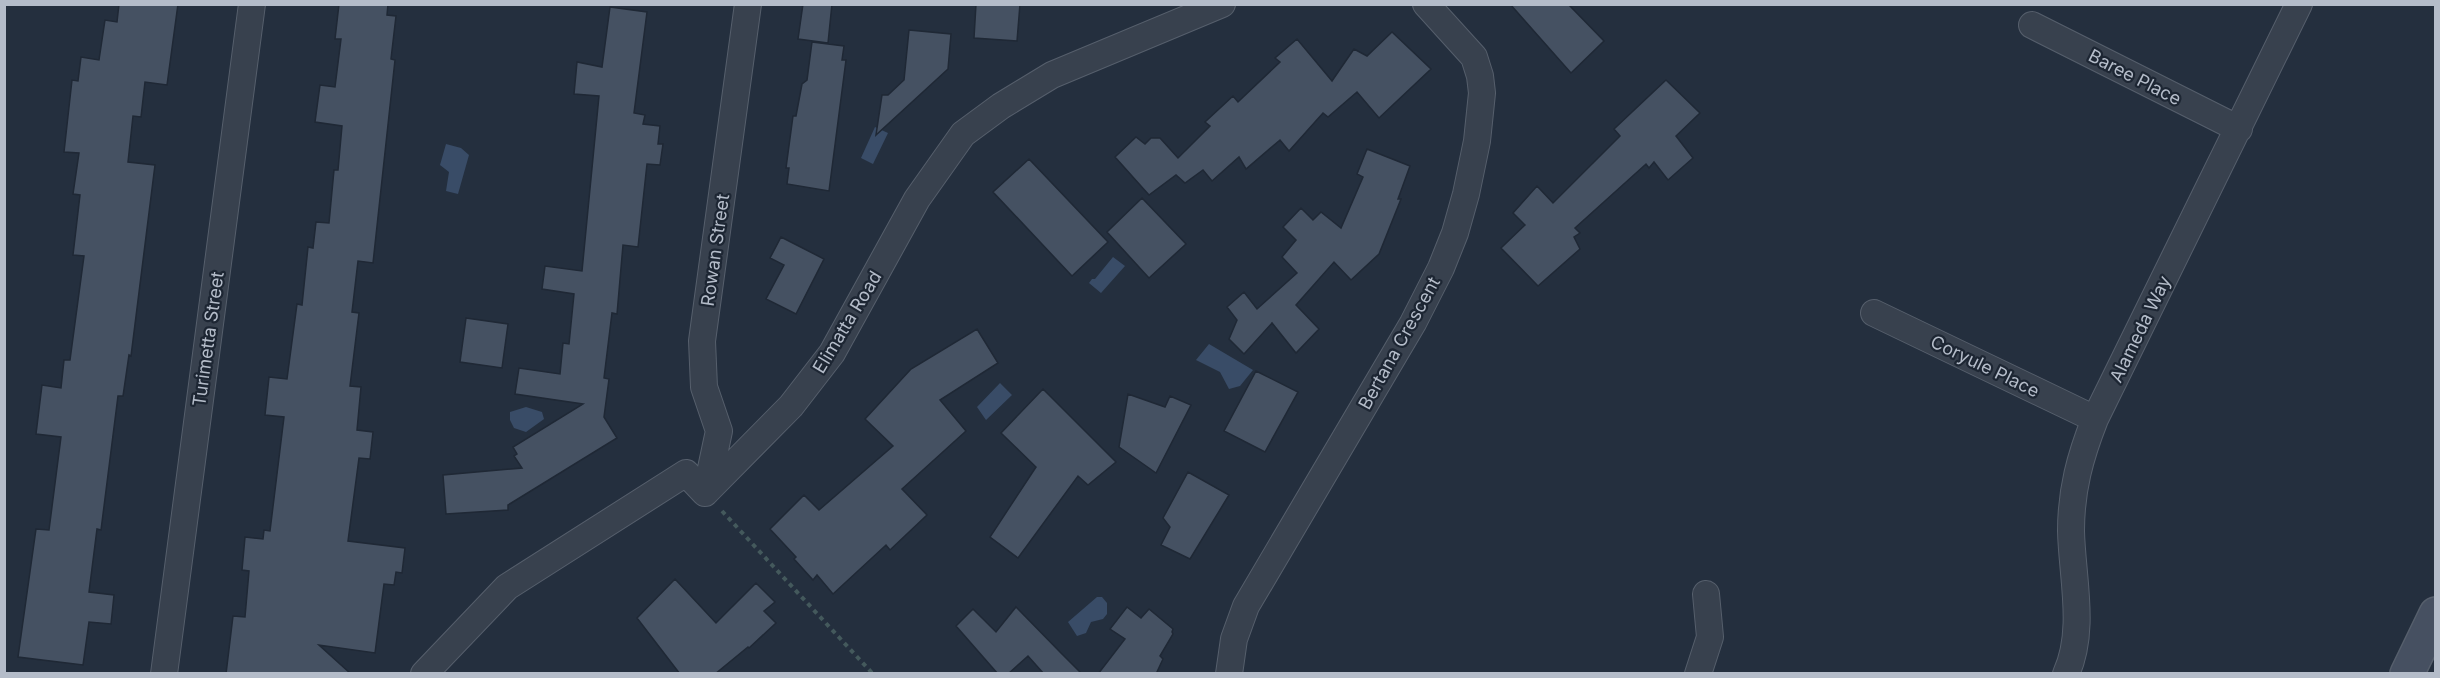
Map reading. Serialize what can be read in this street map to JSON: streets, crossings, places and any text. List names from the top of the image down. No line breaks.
{"streets":{"street":["Baree Place","Rowan Street","Elimatta Road","Alameda Way","Turimetta Street","Bertana Crescent","Coryule Place"]},"crossings":[["Baree Place","Alameda Way"],["Rowan Street","Elimatta Road"],["Alameda Way","Coryule Place"]]}
